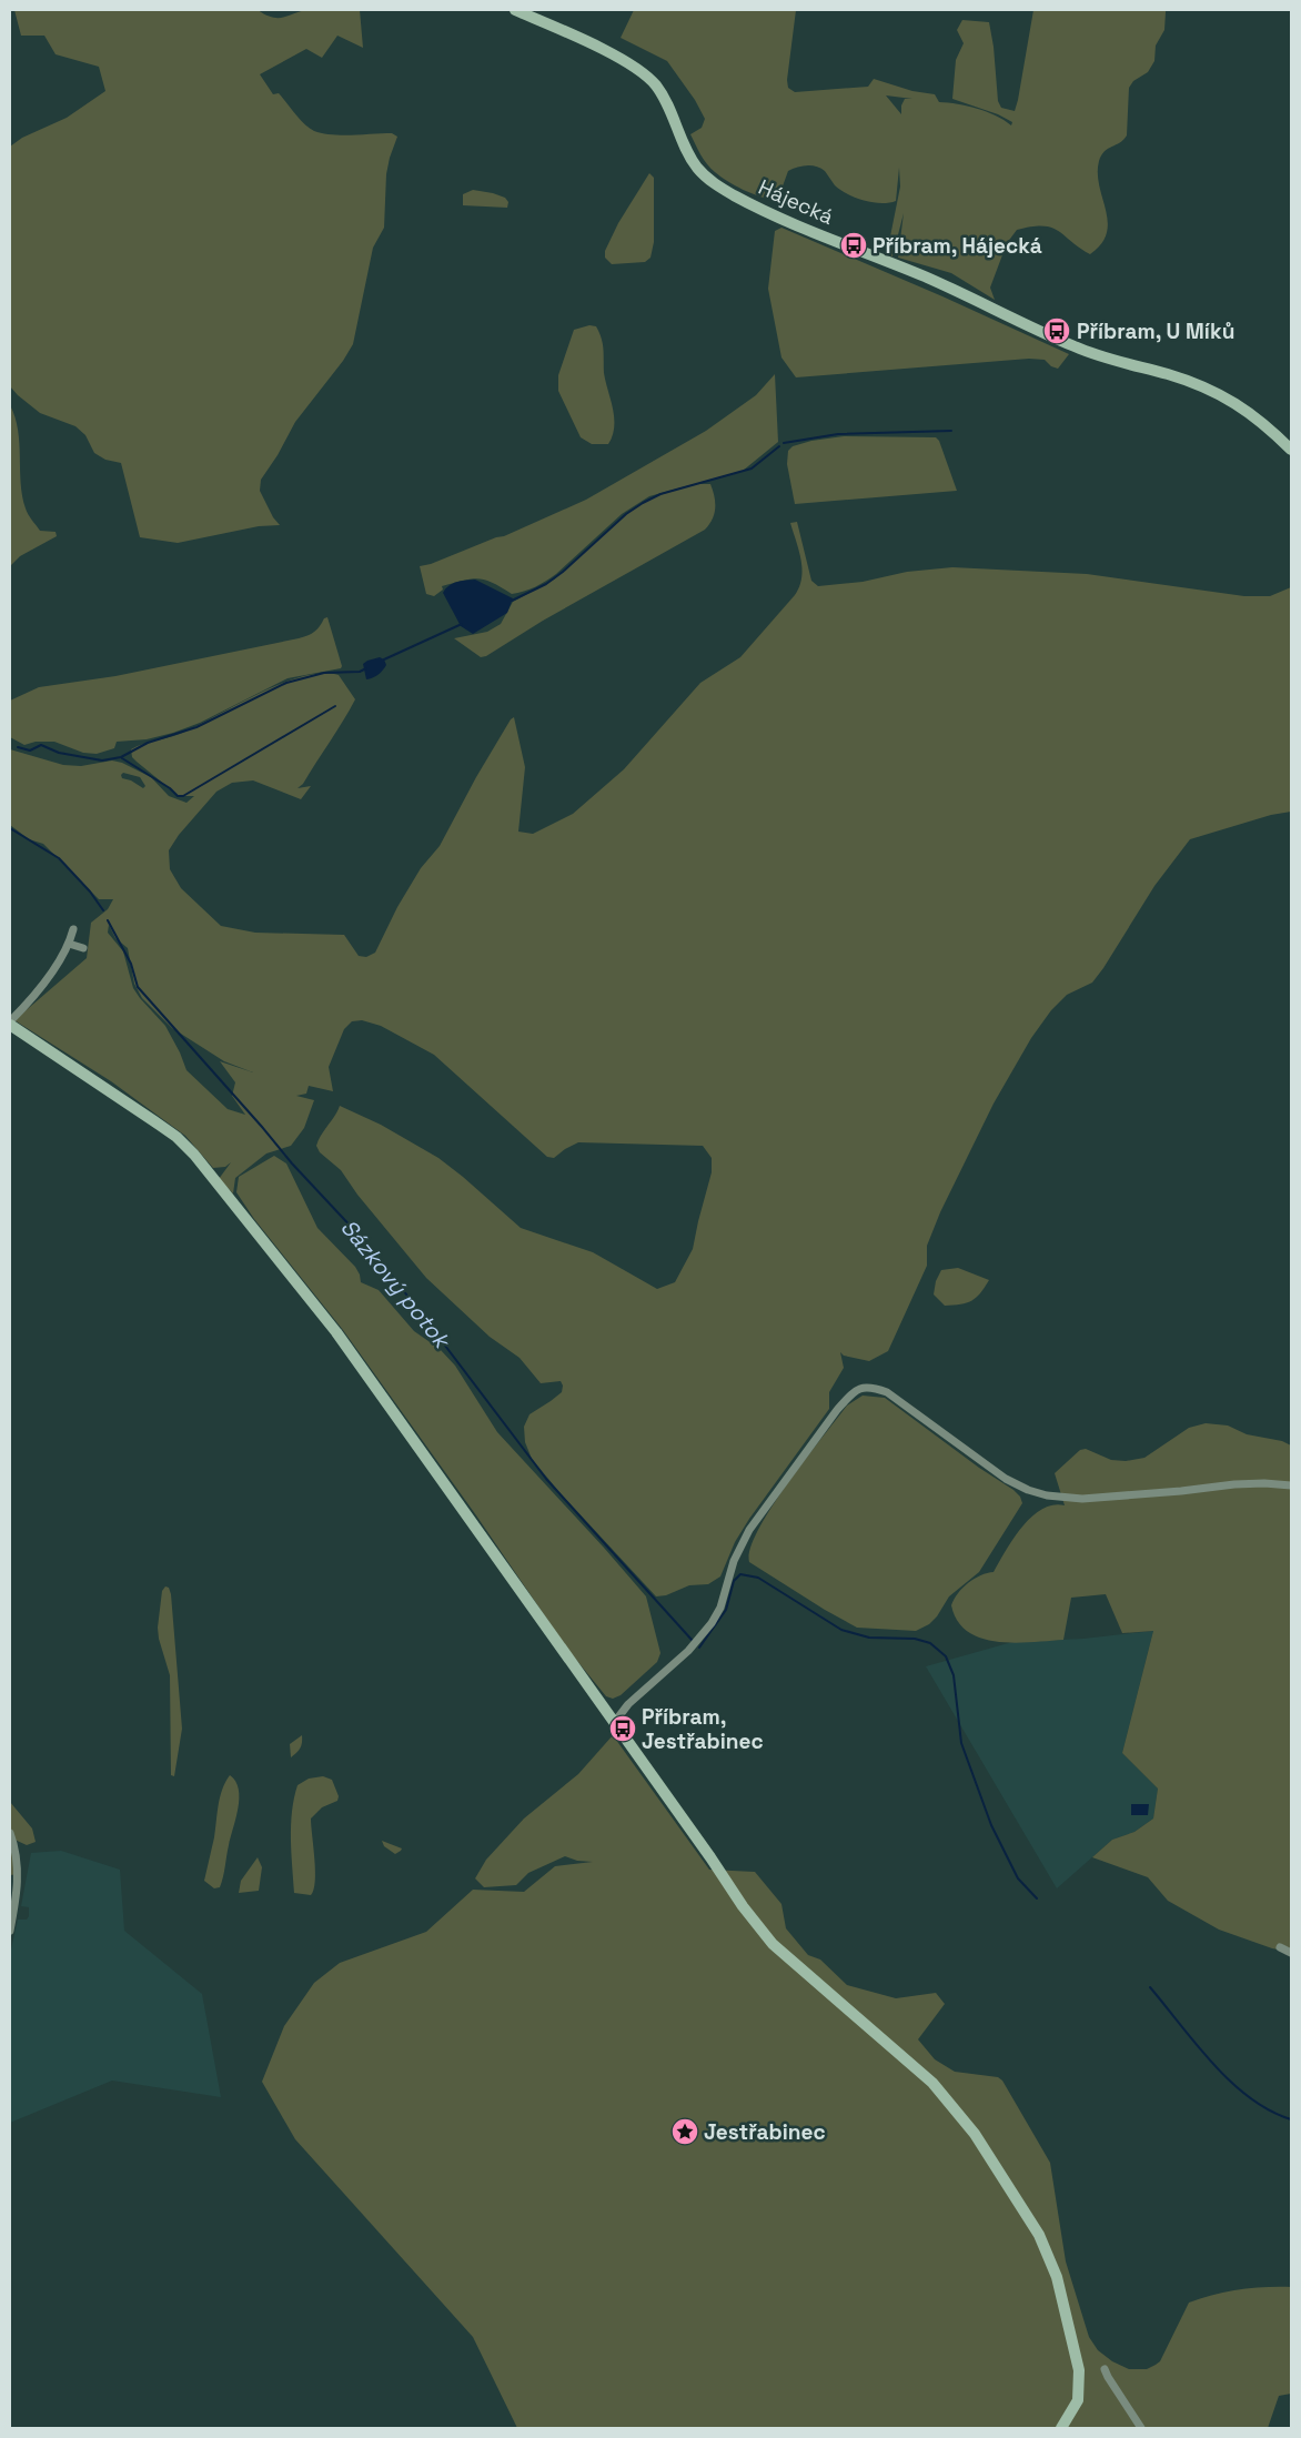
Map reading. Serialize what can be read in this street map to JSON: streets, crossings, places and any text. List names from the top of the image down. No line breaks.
{"streets":{"street":["Hájecká"]},"water":["Sázkový potok"],"places":{"bus stop":["Příbram, Hájecká","Příbram, U Míků","Příbram, Jestřabinec"],"place":["Jestřabinec"]}}
